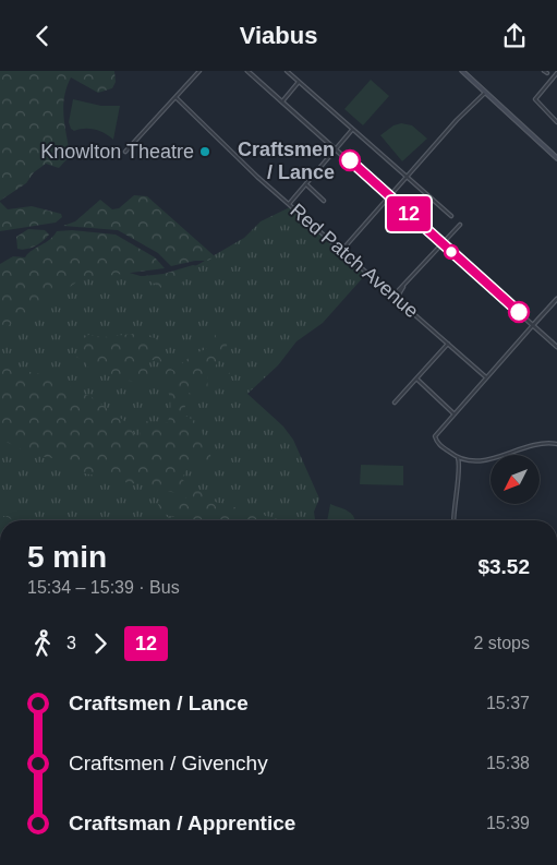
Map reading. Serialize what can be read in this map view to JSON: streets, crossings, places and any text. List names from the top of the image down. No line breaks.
{"streets":{"street":["Red Patch Avenue"]},"places":["Knowlton Theatre","Craftsmen / Lance"],"lines":["bus line 12"],"north":"bottom left","page":{"header":"Viabus","on_map":"12","heading":["5 min","15:34 – 15:39 · Bus","$3.52"],"legs":["3","12","2 stops"],"list":[{"name":"Craftsmen / Lance","value":"15:37"},{"name":"Craftsmen / Givenchy","value":"15:38"},{"name":"Craftsman / Apprentice","value":"15:39"}]}}
